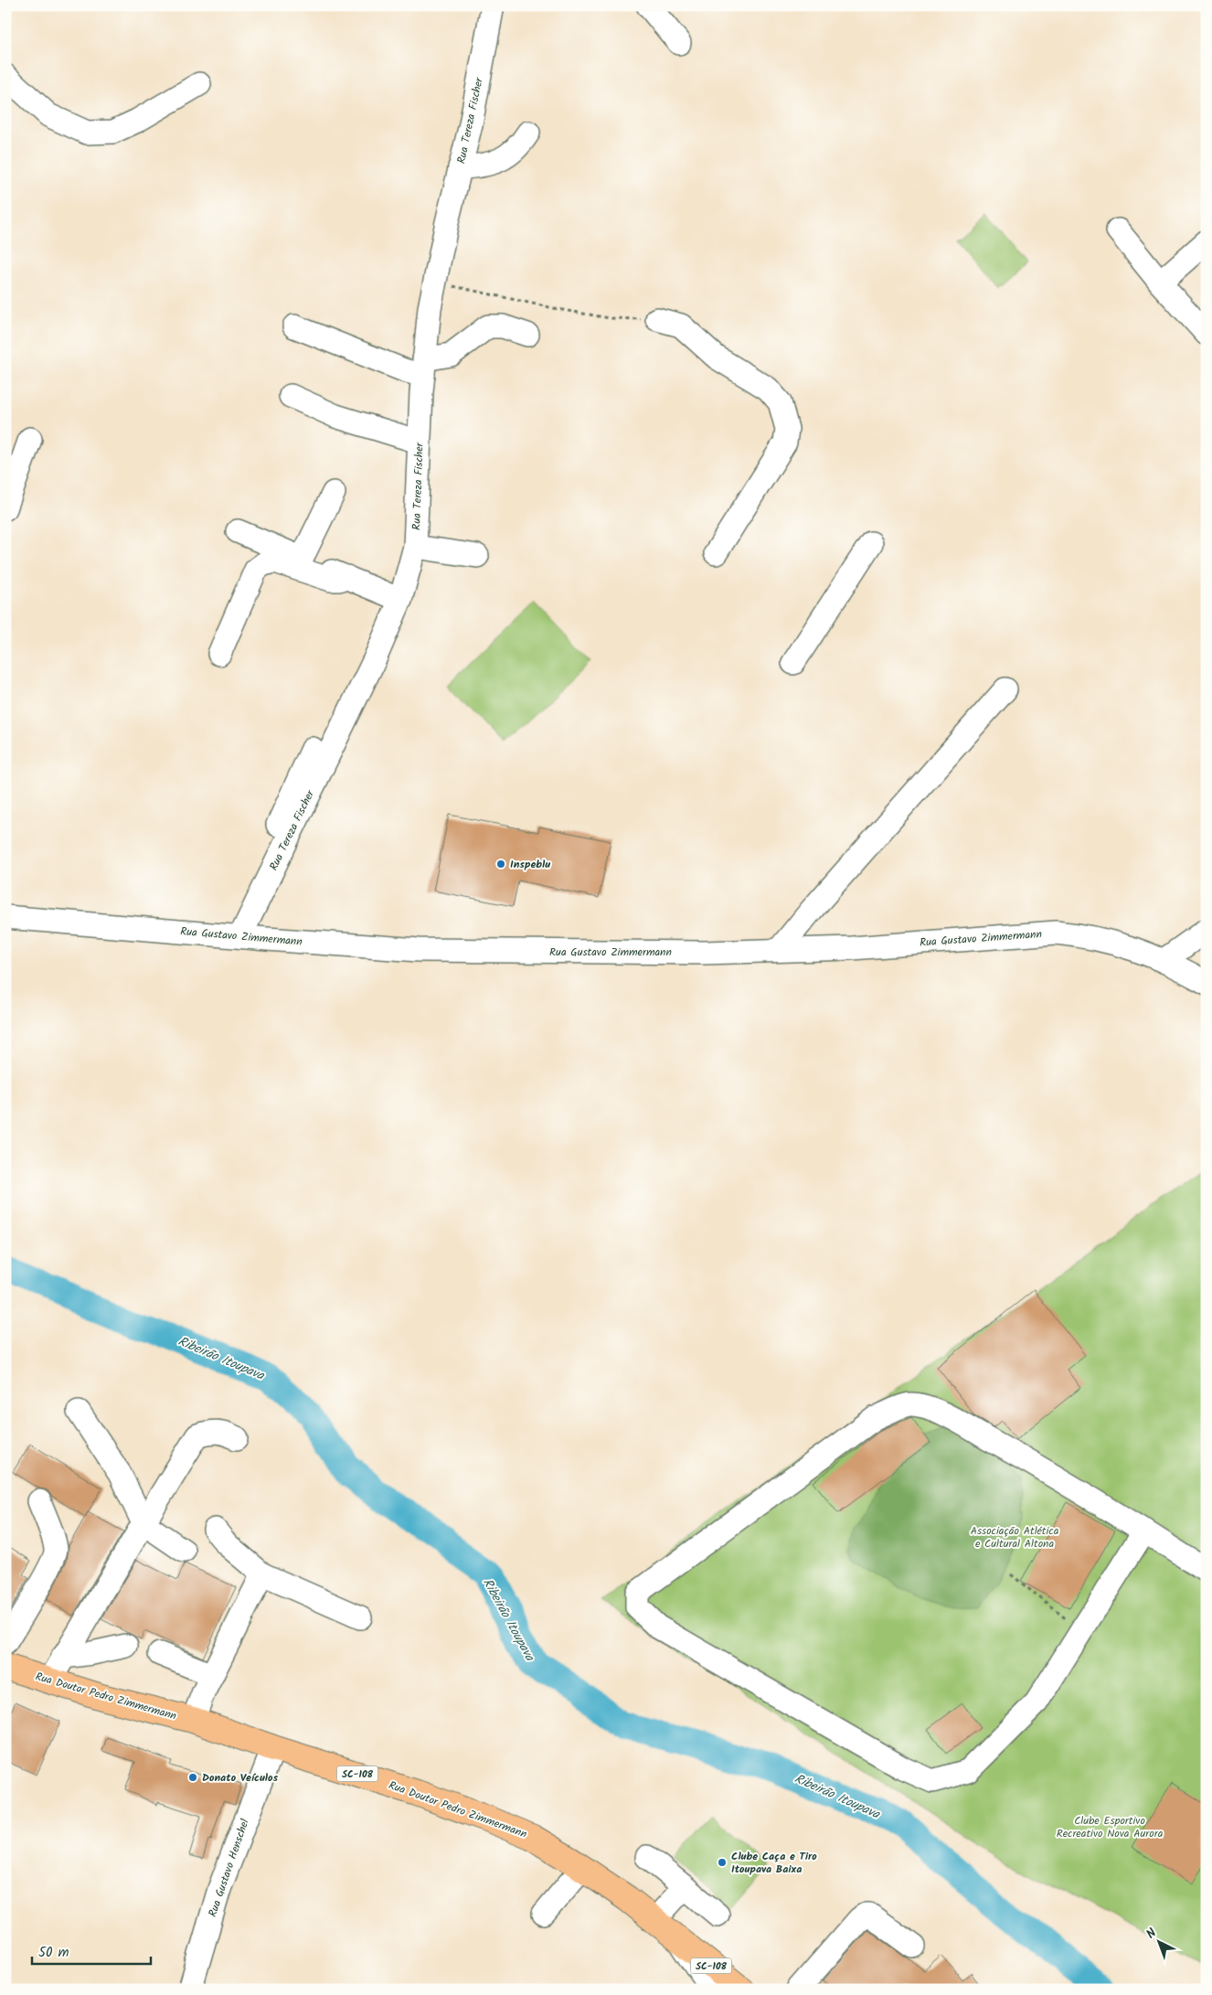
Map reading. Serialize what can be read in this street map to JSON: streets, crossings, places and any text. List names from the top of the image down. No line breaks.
{"streets":{"main road":["Rua Doutor Pedro Zimmermann","SC-108"],"street":["Rua Tereza Fischer","Rua Gustavo Zimmermann","Rua Gustavo Henschel"]},"crossings":[["Rua Tereza Fischer","Rua Gustavo Zimmermann"],["Rua Doutor Pedro Zimmermann","Rua Gustavo Henschel"]],"water":["Ribeirão Itoupava"],"parks":["Associação Atlética e Cultural Altona","Clube Esportivo Recreativo Nova Aurora"],"places":["Inspeblu","Donato Veículos","Clube Caça e Tiro Itoupava Baixa"],"scale_bar":"50 m","north":"top left"}
